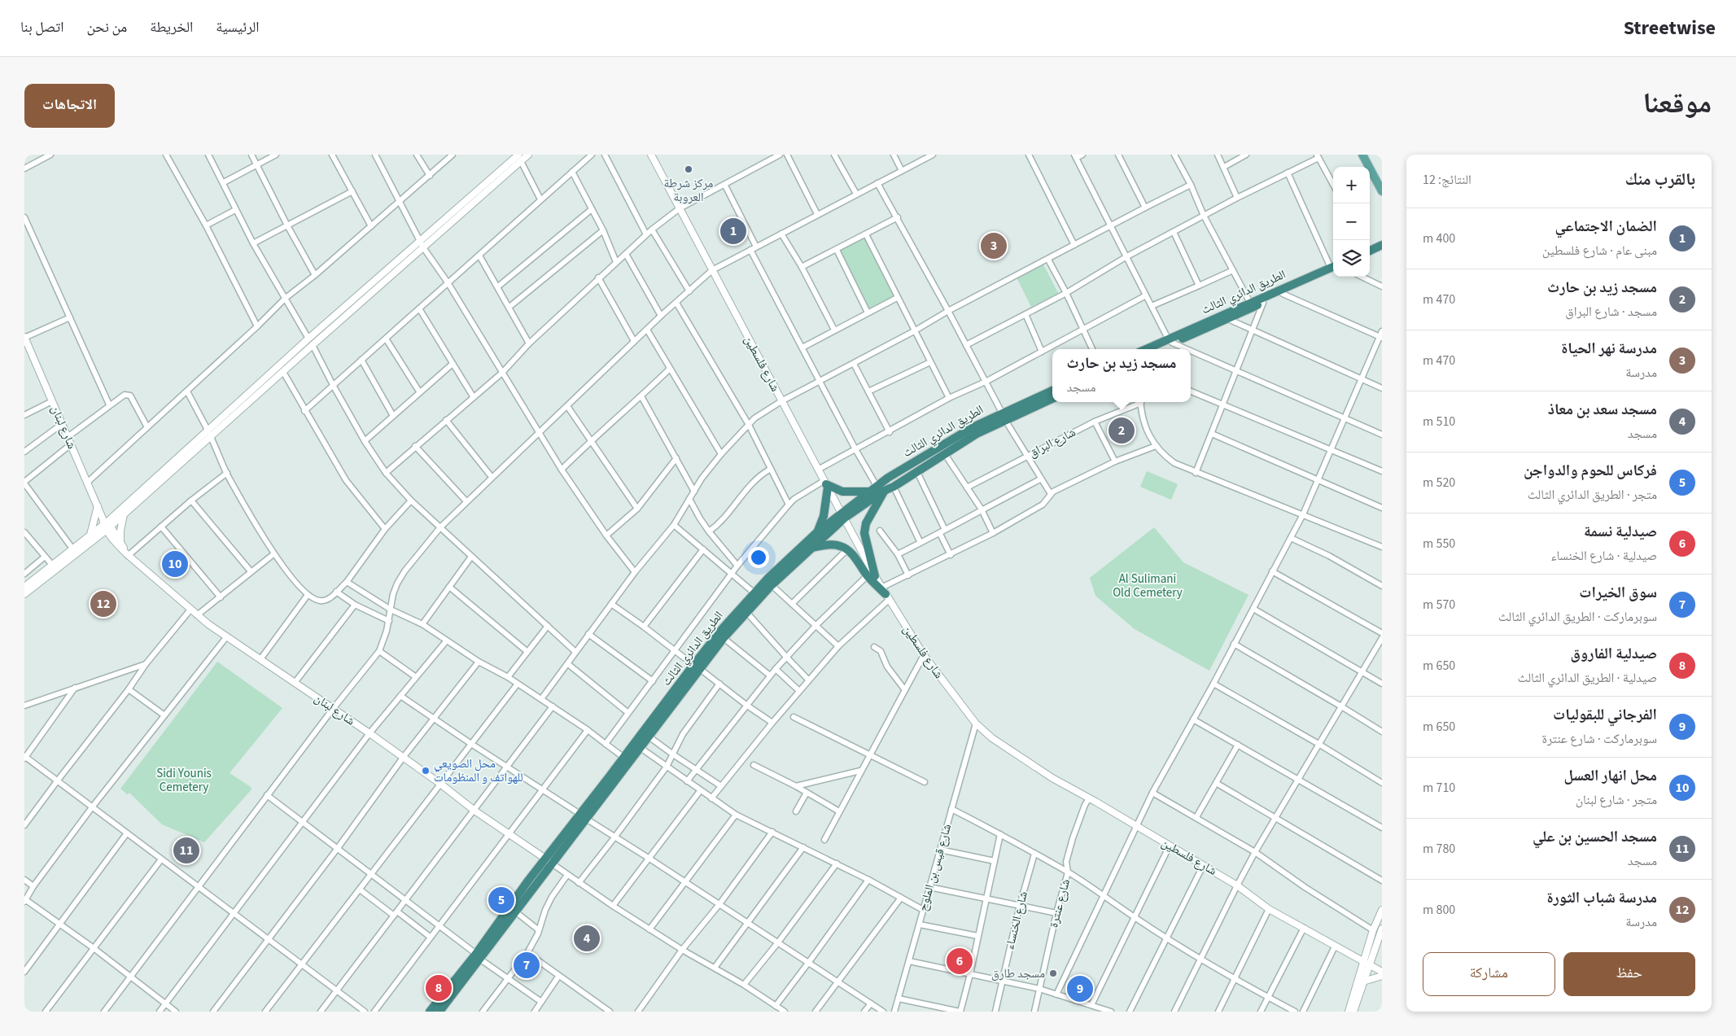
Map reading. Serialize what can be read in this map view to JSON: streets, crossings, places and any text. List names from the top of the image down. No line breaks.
{"streets":{"highway":["الطريق الدائري الثالث"],"street":["شارع فلسطين","شارع لبنان","شارع البراق","شارع قيس بن الملوح","شارع عنترة","شارع الخنساء"]},"crossings":[["الطريق الدائري الثالث","شارع فلسطين"],["الطريق الدائري الثالث","شارع لبنان"],["شارع فلسطين","شارع قيس بن الملوح"],["شارع فلسطين","شارع عنترة"]],"parks":["Al Sulimani Old Cemetery","Sidi Younis Cemetery"],"places":["مركز شرطة العروبة","محل الصويعي للهواتف و المنظومات","مسجد طارق"],"page":{"header":"Streetwise","nav":["الرئيسية","الخريطة","من نحن","اتصل بنا"],"title":"موقعنا","buttons":["الاتجاهات",["حفظ","مشاركة"]],"heading":["بالقرب منك","النتائج: 12"],"map_buttons":["+","−"],"list":[{"mark":"1","name":"الضمان الاجتماعي","note":"مبنى عام · شارع فلسطين","value":"400 m"},{"mark":"2","name":"مسجد زيد بن حارث","note":"مسجد · شارع البراق","value":"470 m"},{"mark":"3","name":"مدرسة نهر الحياة","note":"مدرسة","value":"470 m"},{"mark":"4","name":"مسجد سعد بن معاذ","note":"مسجد","value":"510 m"},{"mark":"5","name":"فركاس للحوم والدواجن","note":"متجر · الطريق الدائري الثالث","value":"520 m"},{"mark":"6","name":"صيدلية نسمة","note":"صيدلية · شارع الخنساء","value":"550 m"},{"mark":"7","name":"سوق الخيرات","note":"سوبرماركت · الطريق الدائري الثالث","value":"570 m"},{"mark":"8","name":"صيدلية الفاروق","note":"صيدلية · الطريق الدائري الثالث","value":"650 m"},{"mark":"9","name":"الفرجاني للبقوليات","note":"سوبرماركت · شارع عنترة","value":"650 m"},{"mark":"10","name":"محل انهار العسل","note":"متجر · شارع لبنان","value":"710 m"},{"mark":"11","name":"مسجد الحسين بن علي","note":"مسجد","value":"780 m"},{"mark":"12","name":"مدرسة شباب الثورة","note":"مدرسة","value":"800 m"}],"pins":["1","3","2","10","12","11","5","4","6","7","8","9"],"popup":["مسجد زيد بن حارث","مسجد"]}}
